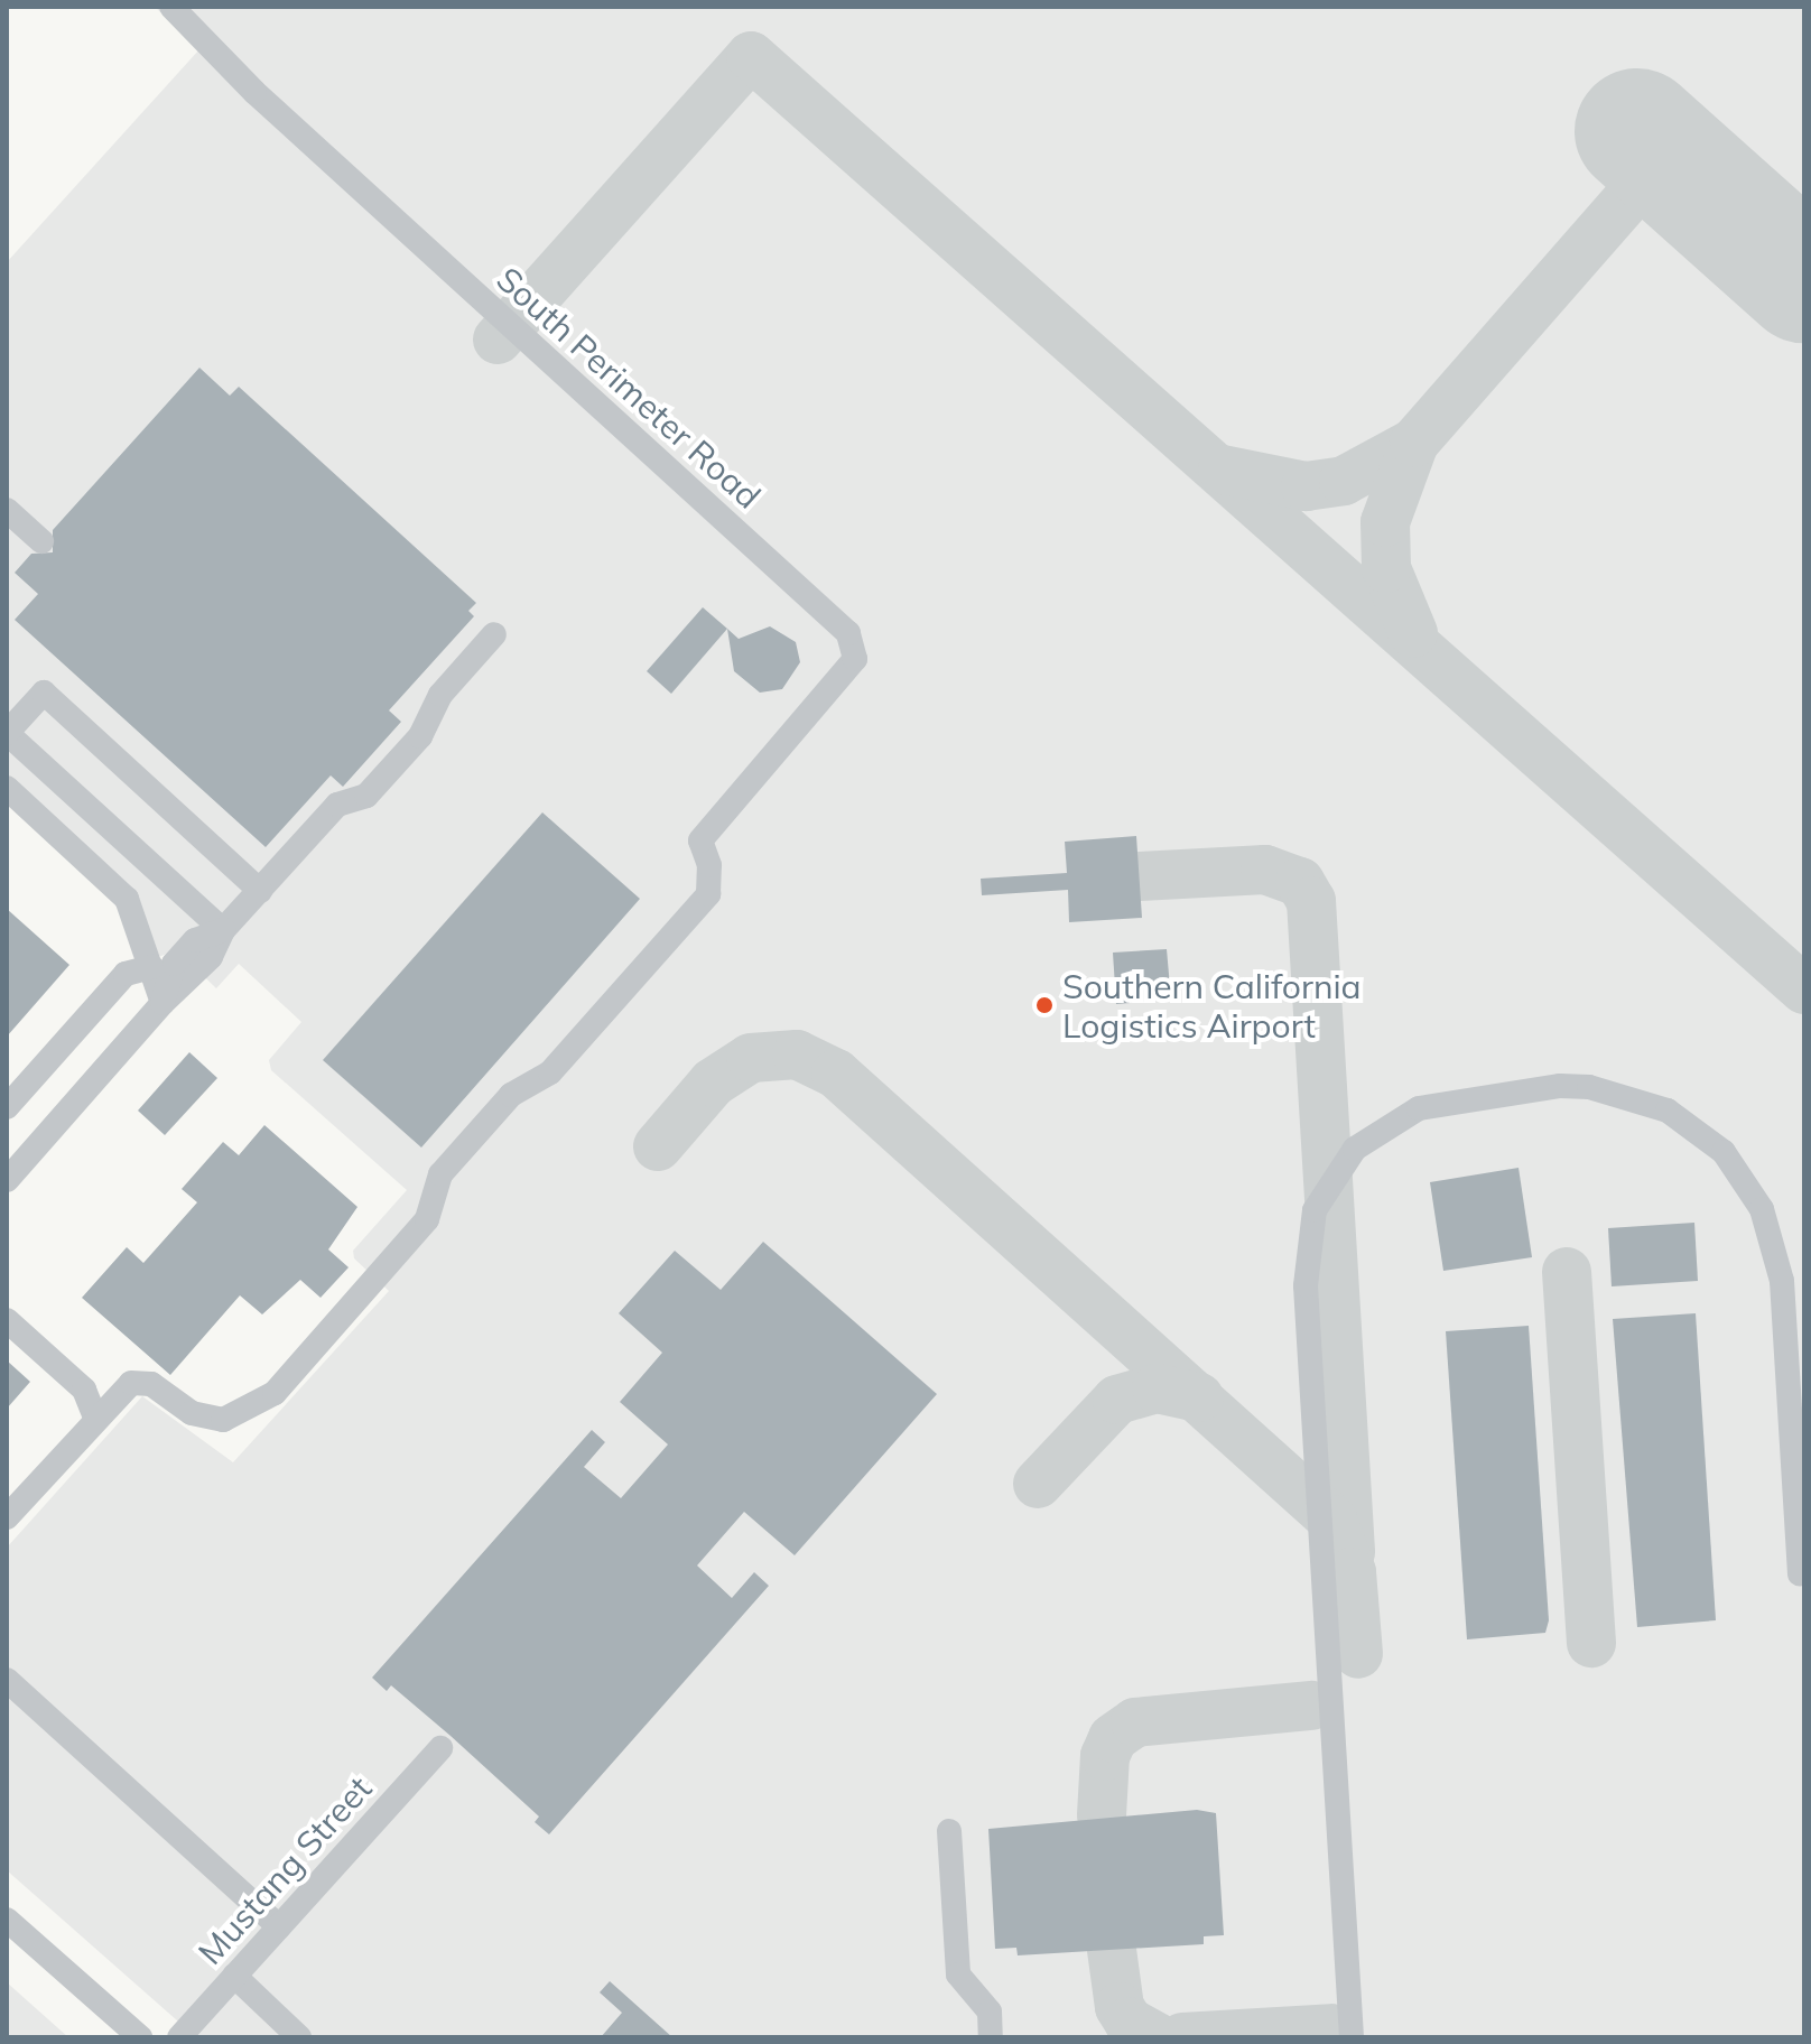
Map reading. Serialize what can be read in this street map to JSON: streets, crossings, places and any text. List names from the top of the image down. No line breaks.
{"streets":{"street":["South Perimeter Road","Mustang Street"]},"places":["Southern California Logistics Airport"]}
